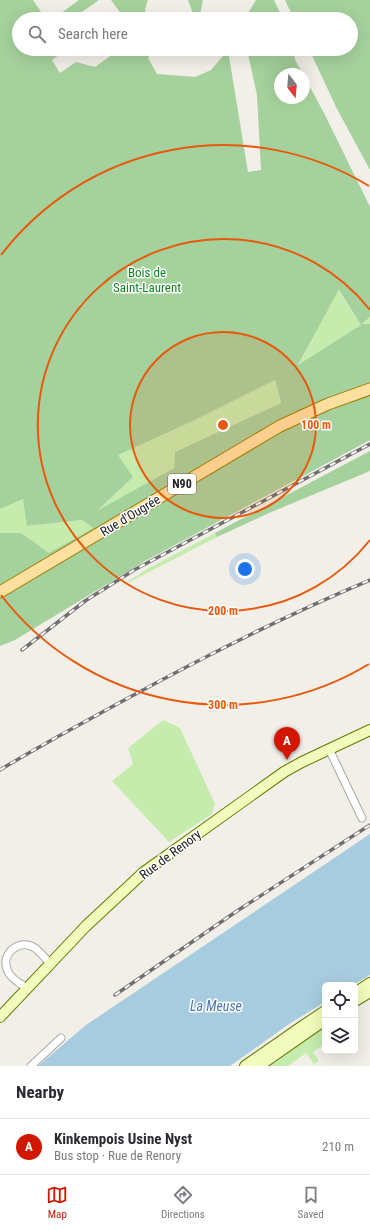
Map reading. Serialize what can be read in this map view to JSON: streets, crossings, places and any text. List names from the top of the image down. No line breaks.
{"streets":{"main road":["N90","Rue d'Ougrée"],"street":["Rue de Renory"]},"water":["La Meuse"],"parks":["Bois de Saint-Laurent"],"north":"bottom","page":{"search":"Search here","pins":"A","heading":"Nearby","list":[{"mark":"A","name":"Kinkempois Usine Nyst","note":"Bus stop · Rue de Renory","value":"210 m"}],"nav":["Map","Directions","Saved"]},"rings":["100 m","200 m","300 m"]}
